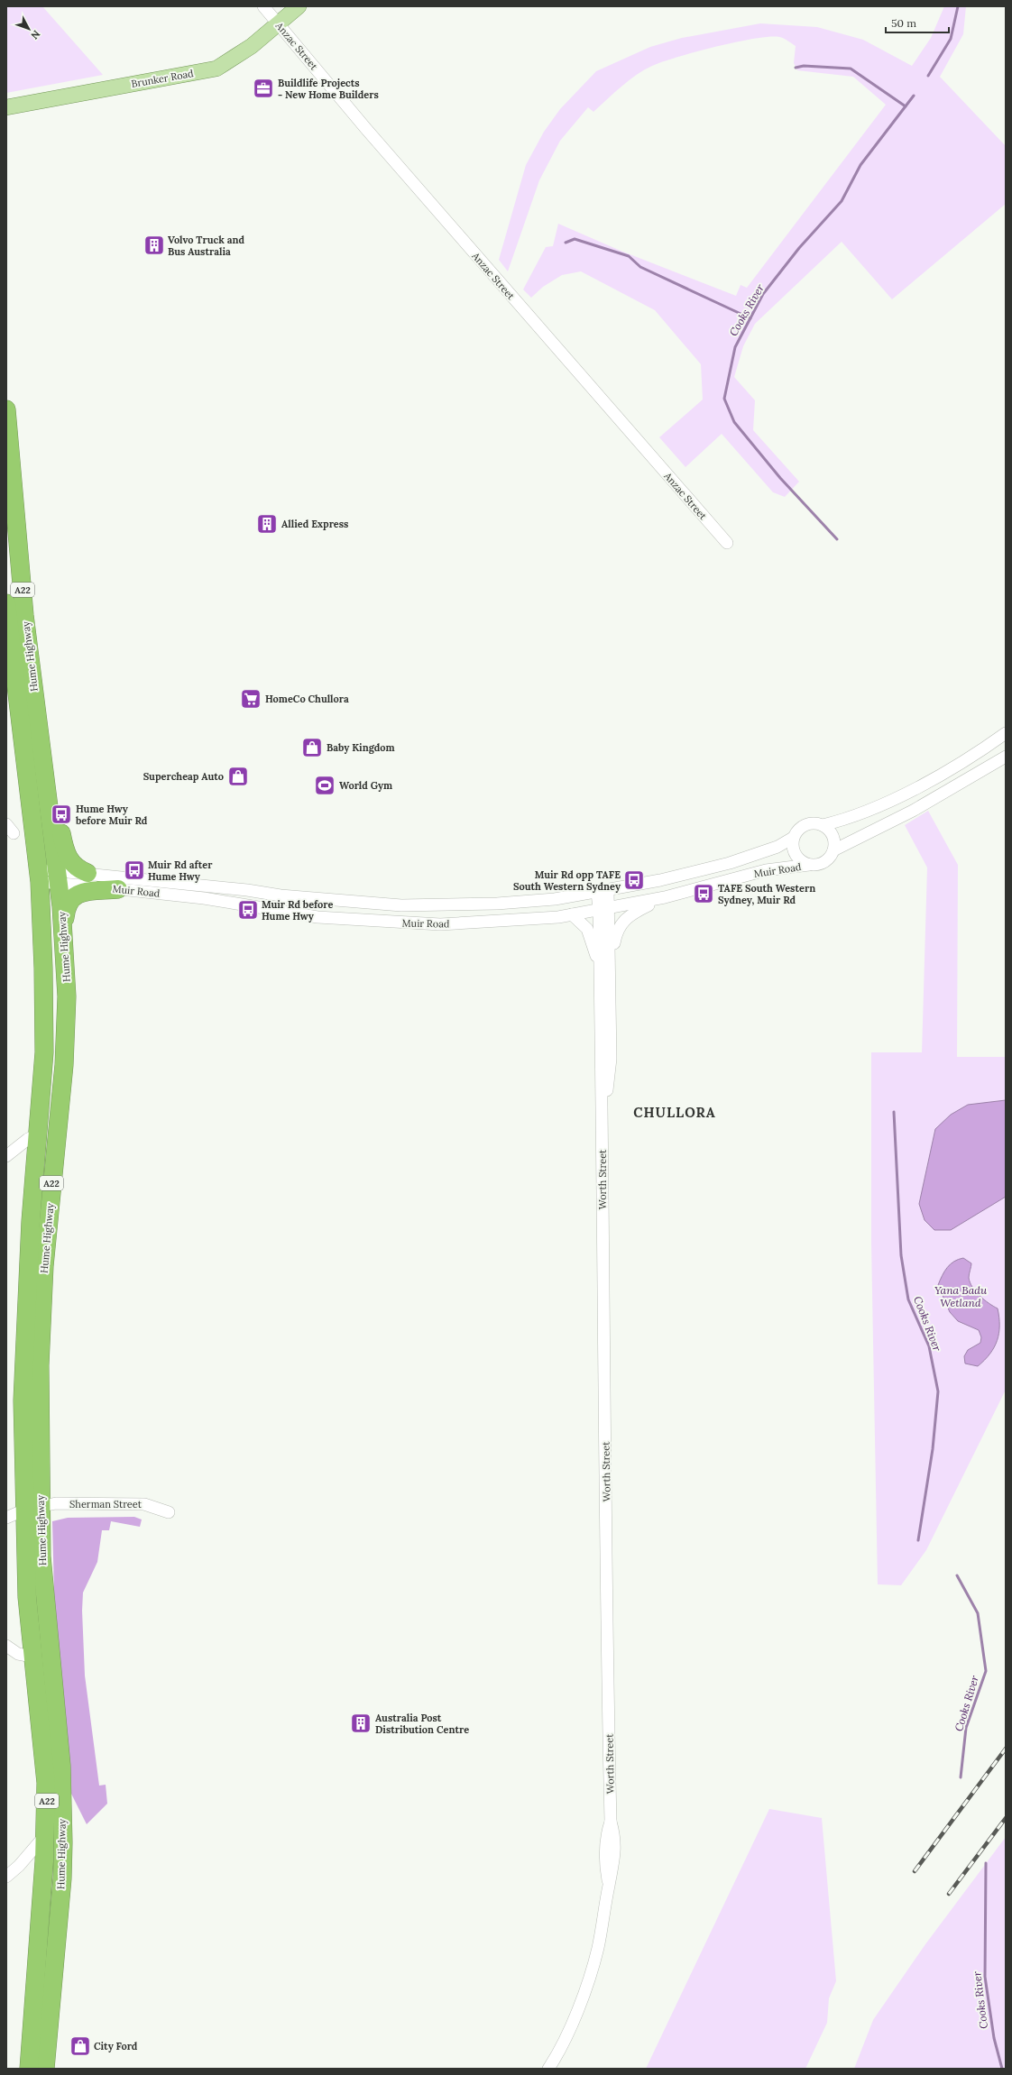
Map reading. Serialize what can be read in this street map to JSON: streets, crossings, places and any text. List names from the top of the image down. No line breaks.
{"streets":{"highway":["A22","Hume Highway"],"main road":["Brunker Road"],"street":["Anzac Street","Muir Road","Worth Street","Sherman Street"]},"crossings":[["Anzac Street","Brunker Road"],["Hume Highway","Muir Road"],["Hume Highway","Sherman Street"],["Muir Road","Worth Street"]],"districts":["CHULLORA"],"water":["Cooks River","Yana Badu Wetland"],"places":{"office":["Buildlife Projects - New Home Builders"],"building":["Volvo Truck and Bus Australia","Allied Express","Australia Post Distribution Centre"],"supermarket":["HomeCo Chullora"],"shop":["Baby Kingdom","Supercheap Auto","City Ford"],"sports":["World Gym"],"bus stop":["Hume Hwy before Muir Rd","Muir Rd after Hume Hwy","Muir Rd opp TAFE South Western Sydney","TAFE South Western Sydney, Muir Rd","Muir Rd before Hume Hwy"]},"scale_bar":"50 m","north":"bottom right"}
